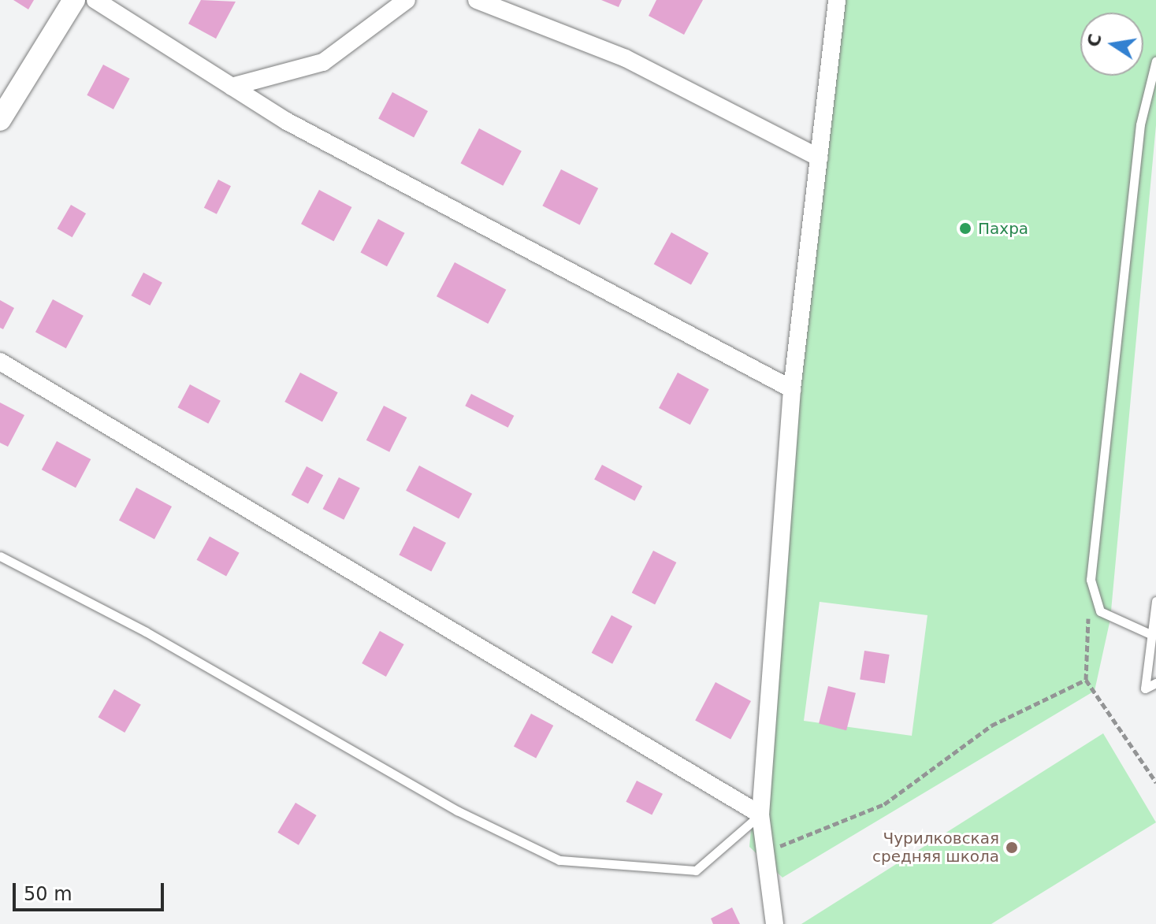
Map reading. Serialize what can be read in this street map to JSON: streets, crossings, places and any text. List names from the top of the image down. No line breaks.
{"places":["Пахра","Чурилковская средняя школа"],"scale_bar":"50 m","north":"left"}
